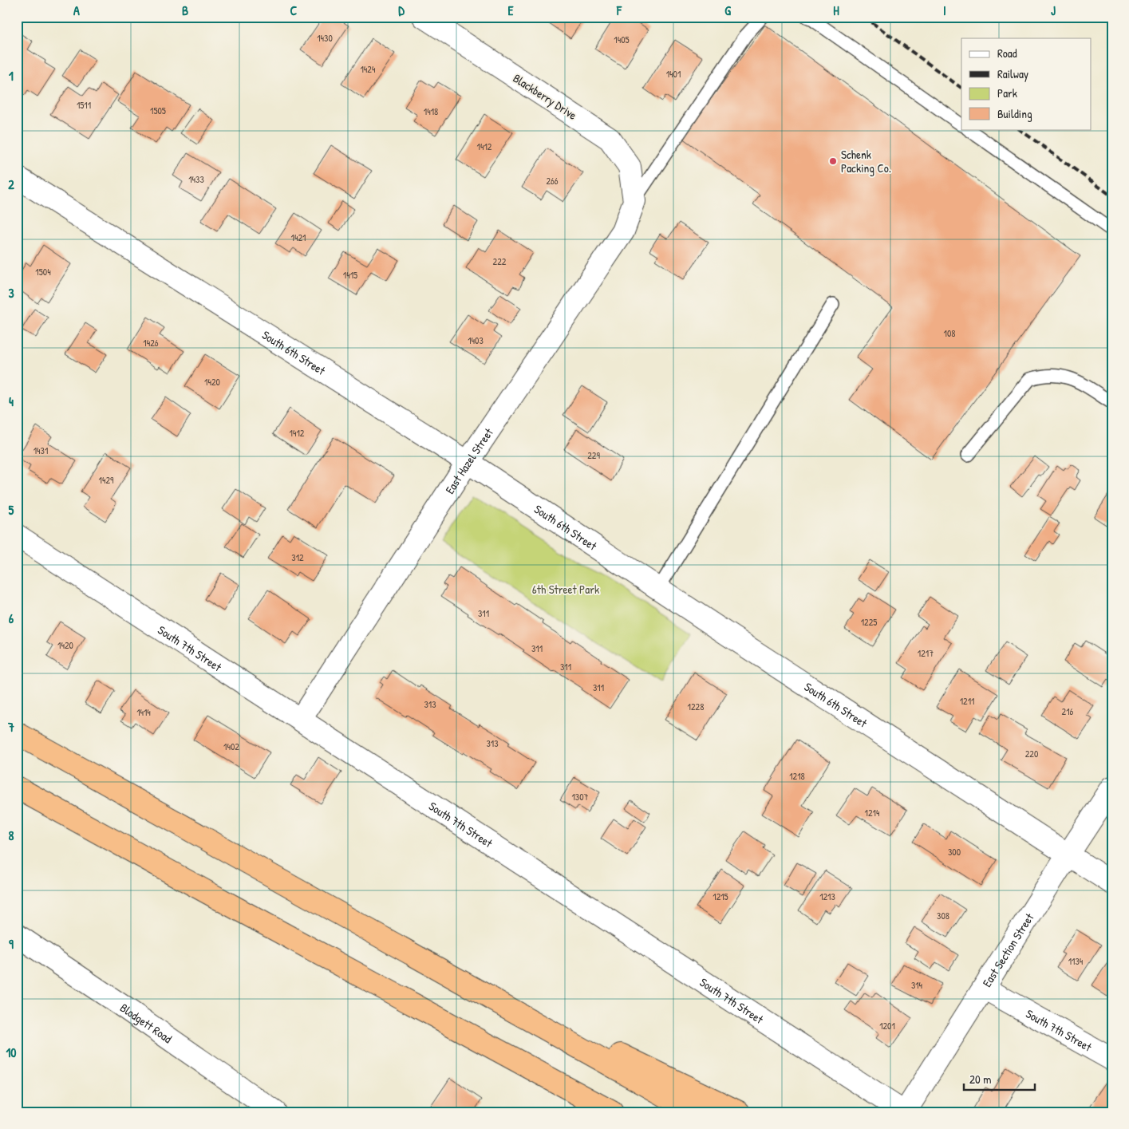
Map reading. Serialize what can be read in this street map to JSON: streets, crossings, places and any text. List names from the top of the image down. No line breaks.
{"streets":{"street":["Blackberry Drive","South 6th Street","East Hazel Street","South 7th Street","East Section Street","Blodgett Road"]},"crossings":[["Blackberry Drive","East Hazel Street"],["South 6th Street","East Hazel Street"],["South 6th Street","East Section Street"],["East Hazel Street","South 7th Street"],["South 7th Street","East Section Street"]],"parks":["6th Street Park"],"places":["Schenk Packing Co."],"house_numbers":["1430","1405","1424","1401","1511","1505","1418","1412","1433","266","1421","222","1504","1415","108","1403","1426","1420","1412","1431","229","1429","312","311","1225","1420","311","1217","311","311","1211","313","1228","216","1414","313","1402","220","1218","1307","1214","300","1215","1213","308","1134","314","1201"],"legend":["Road","Railway","Park","Building"],"scale_bar":"20 m","grid":{"columns":["A","B","C","D","E","F","G","H","I","J"],"rows":["1","2","3","4","5","6","7","8","9","10"]}}
